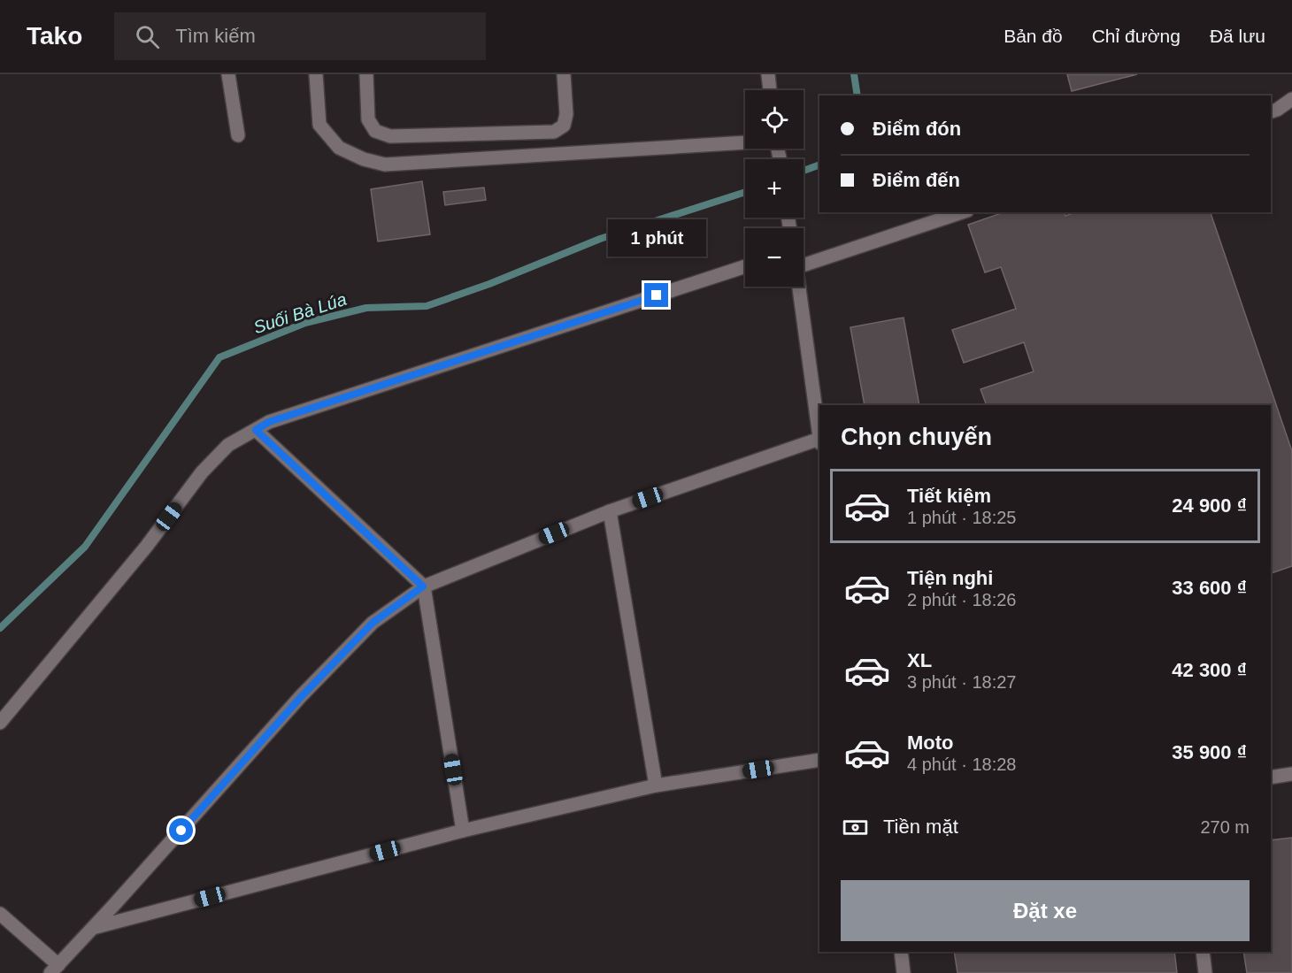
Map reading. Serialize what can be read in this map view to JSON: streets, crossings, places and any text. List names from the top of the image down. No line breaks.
{"water":["Suối Bà Lúa"],"page":{"header":"Tako","search":"Tìm kiếm","nav":["Bản đồ","Chỉ đường","Đã lưu"],"map_buttons":["+","−"],"banner":["Điểm đón","Điểm đến"],"bubble":"1 phút","heading":"Chọn chuyến","list":[{"name":"Tiết kiệm","note":"1 phút · 18:25","value":"24 900 ₫"},{"name":"Tiện nghi","note":"2 phút · 18:26","value":"33 600 ₫"},{"name":"XL","note":"3 phút · 18:27","value":"42 300 ₫"},{"name":"Moto","note":"4 phút · 18:28","value":"35 900 ₫"}],"pay":["Tiền mặt","270 m"],"buttons":"Đặt xe"}}
